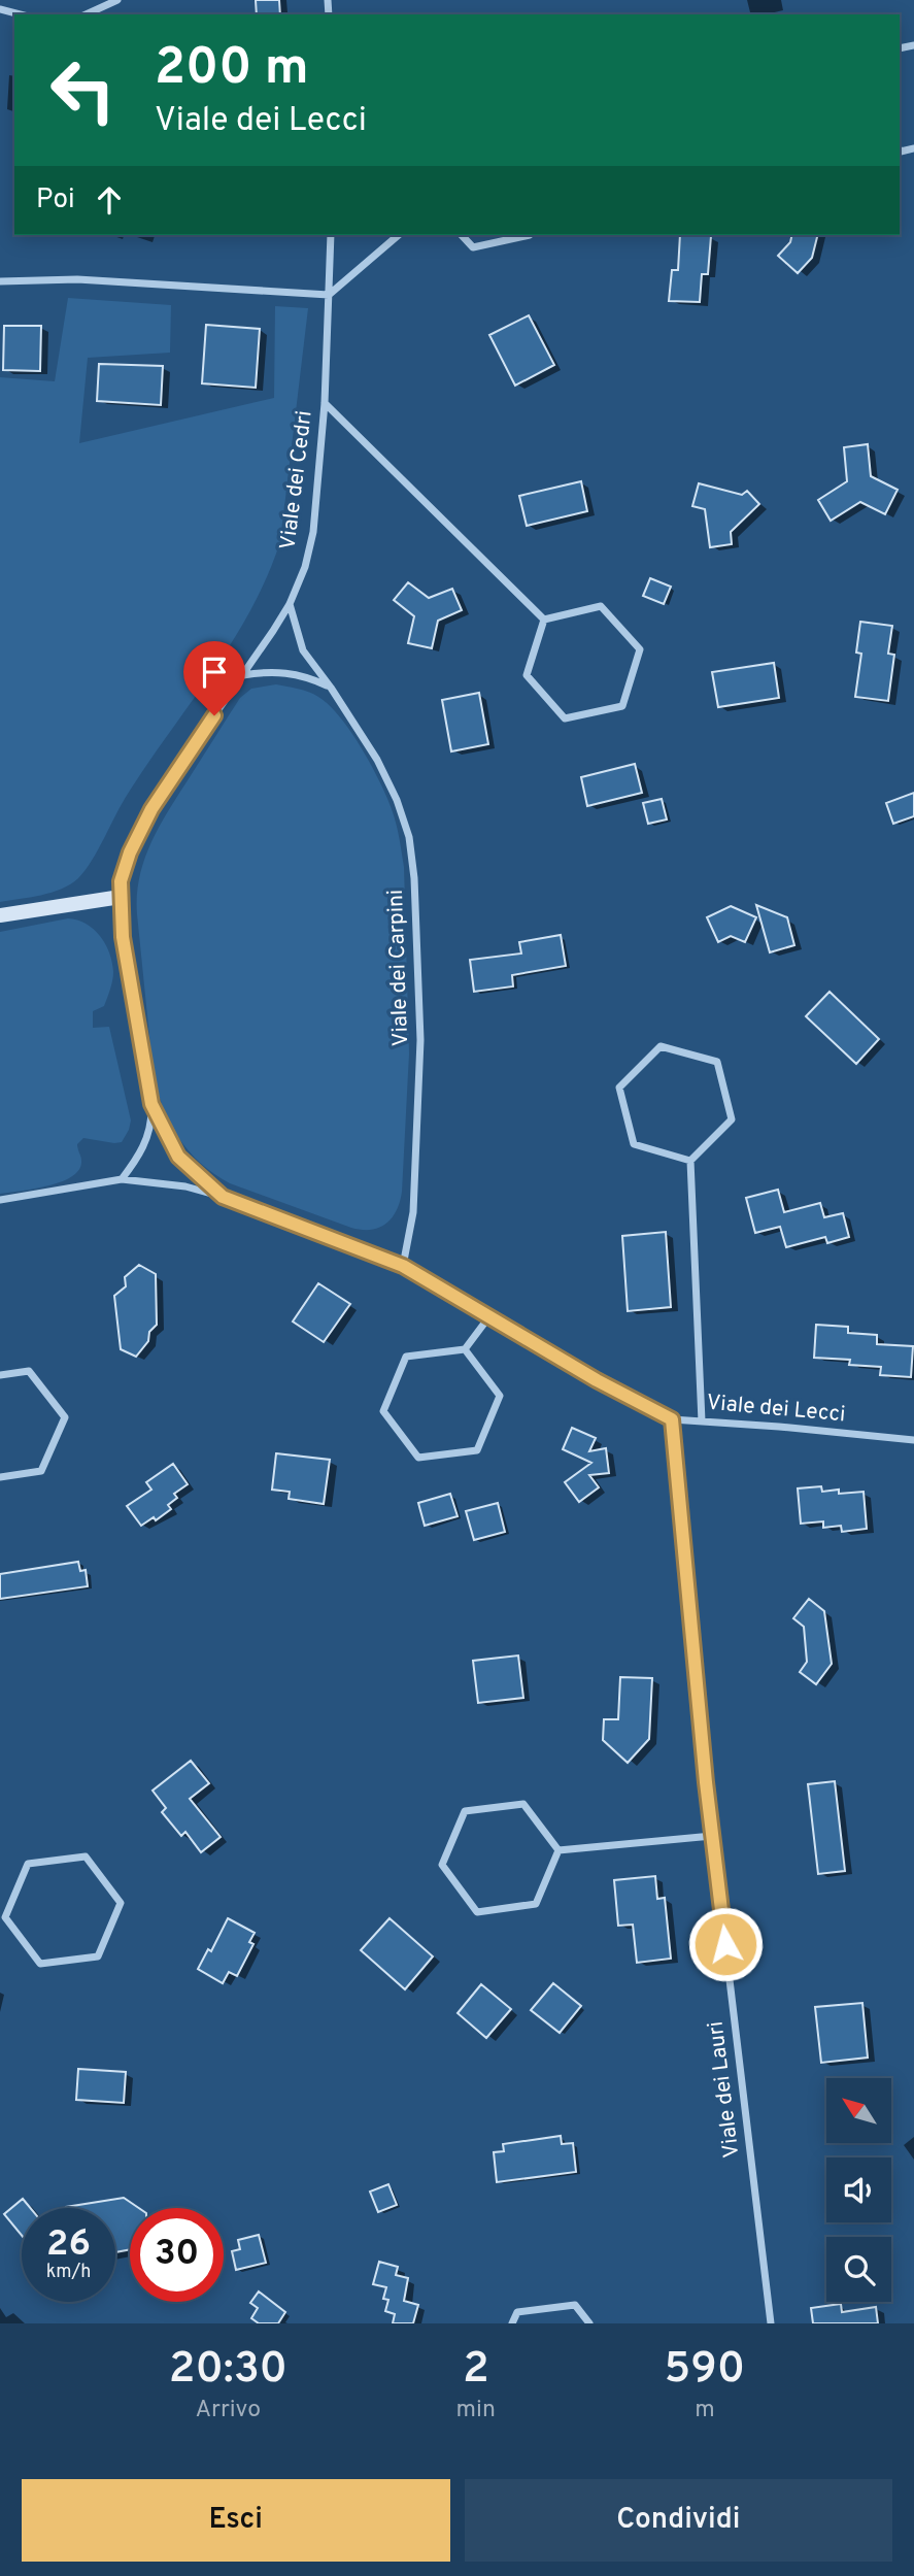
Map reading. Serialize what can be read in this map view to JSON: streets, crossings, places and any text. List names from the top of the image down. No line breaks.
{"streets":{"street":["Viale dei Cedri","Viale dei Carpini","Viale dei Lecci","Viale dei Lauri"]},"crossings":[["Viale dei Cedri","Viale dei Carpini"],["Viale dei Carpini","Viale dei Lecci"],["Viale dei Lecci","Viale dei Lauri"]],"north":"top left","page":{"turn":["200 m","Viale dei Lecci"],"then":"Poi","speed":"26 km/h","limit":"30","eta":["20:30","Arrivo","2","min","590","m"],"buttons":["Esci","Condividi"]}}
